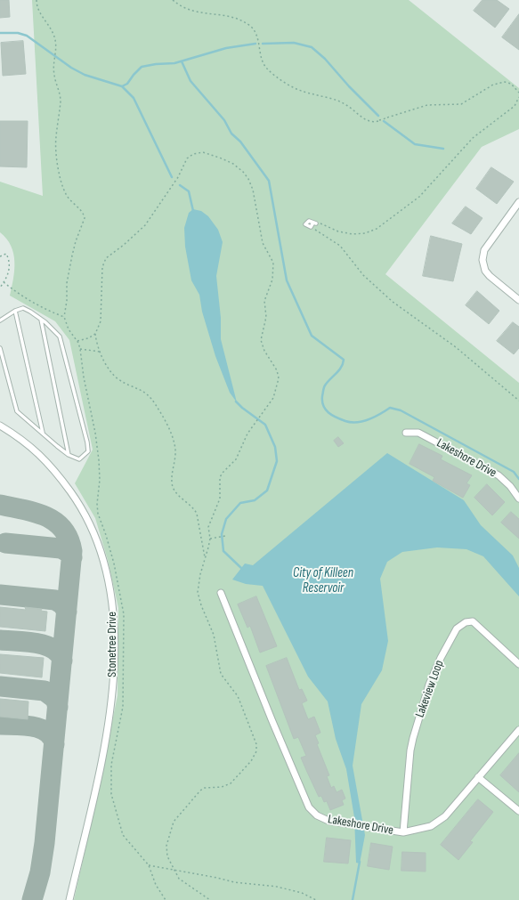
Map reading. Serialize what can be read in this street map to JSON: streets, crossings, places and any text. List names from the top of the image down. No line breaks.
{"streets":{"street":["Lakeshore Drive","Stonetree Drive","Lakeview Loop"]},"crossings":[["Lakeshore Drive","Lakeview Loop"]],"water":["City of Killeen Reservoir"]}
